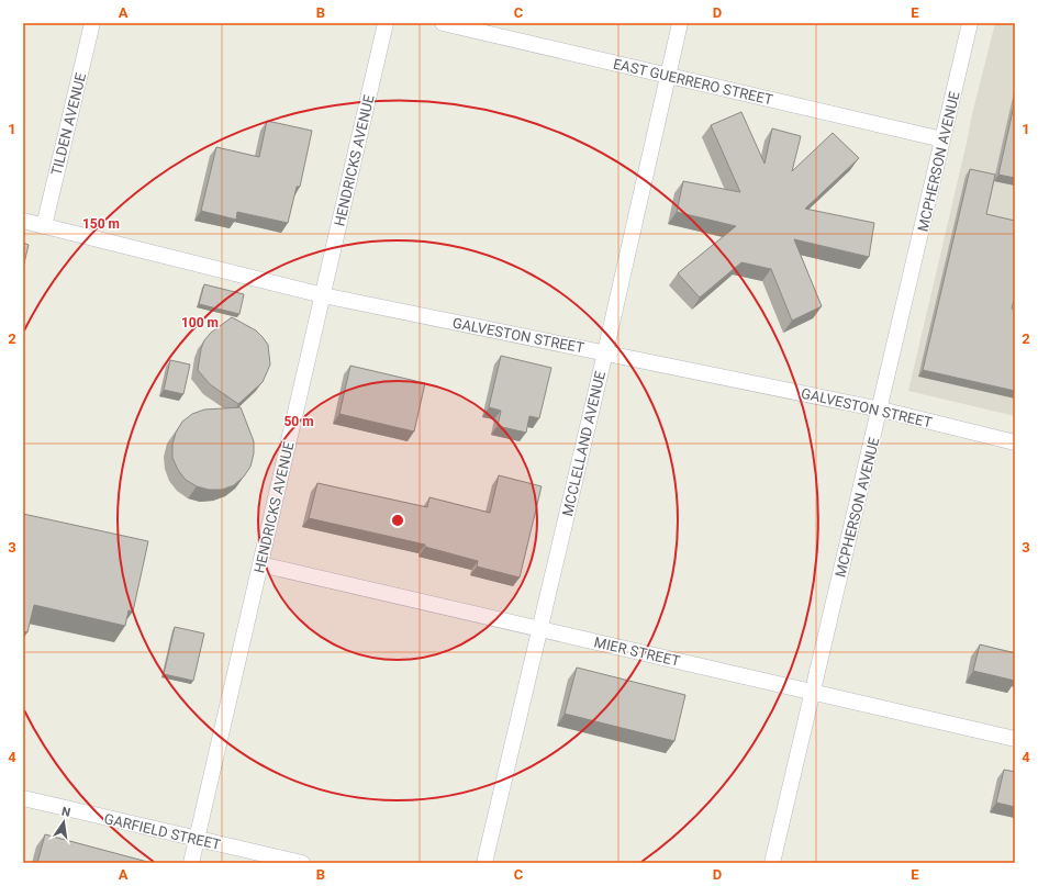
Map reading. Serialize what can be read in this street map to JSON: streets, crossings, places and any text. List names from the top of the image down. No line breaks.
{"streets":{"street":["EAST GUERRERO STREET","TILDEN AVENUE","HENDRICKS AVENUE","MCPHERSON AVENUE","GALVESTON STREET","MCCLELLAND AVENUE","MIER STREET","GARFIELD STREET"]},"crossings":[["EAST GUERRERO STREET","MCPHERSON AVENUE"],["EAST GUERRERO STREET","MCCLELLAND AVENUE"],["TILDEN AVENUE","GALVESTON STREET"],["HENDRICKS AVENUE","GALVESTON STREET"],["HENDRICKS AVENUE","MIER STREET"],["HENDRICKS AVENUE","GARFIELD STREET"],["MCPHERSON AVENUE","GALVESTON STREET"],["MCPHERSON AVENUE","MIER STREET"],["GALVESTON STREET","MCCLELLAND AVENUE"],["MCCLELLAND AVENUE","MIER STREET"]],"north":"top","grid":{"columns":["A","B","C","D","E"],"rows":["1","2","3","4"]},"rings":["150 m","100 m","50 m"]}
